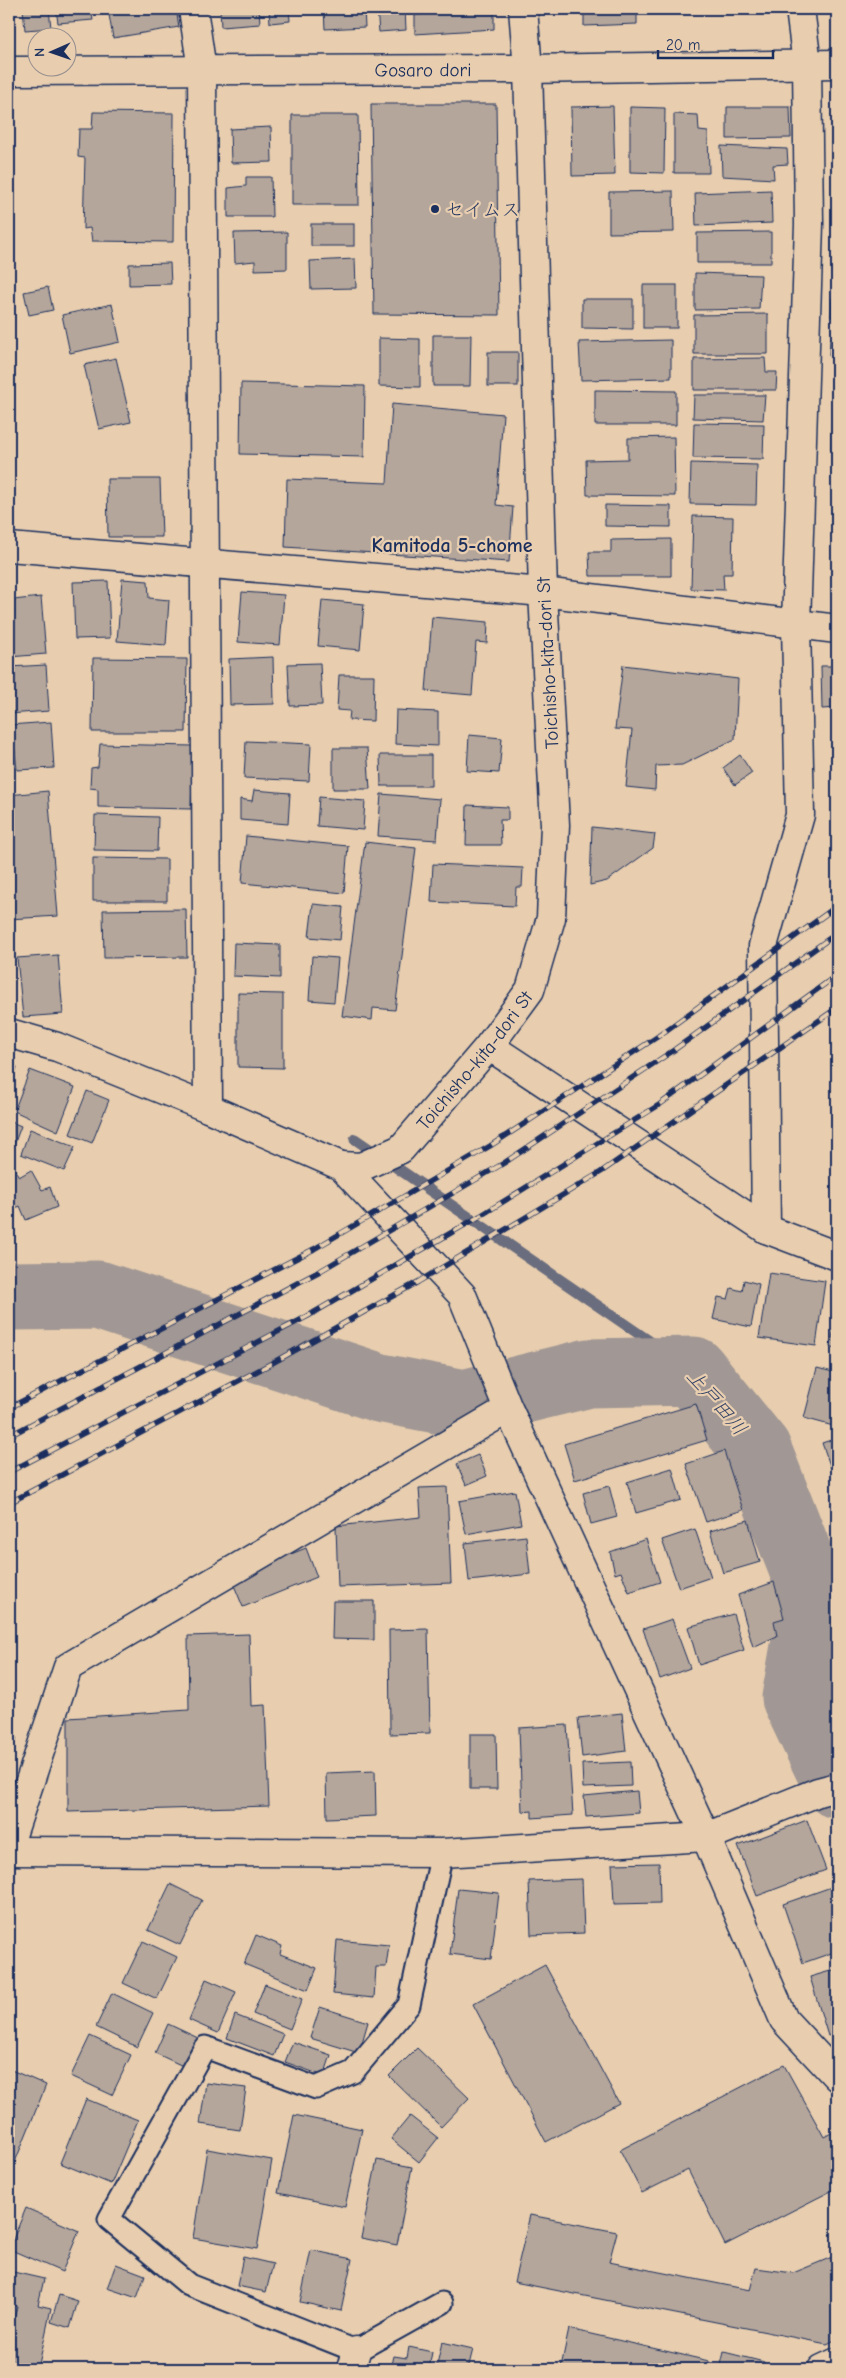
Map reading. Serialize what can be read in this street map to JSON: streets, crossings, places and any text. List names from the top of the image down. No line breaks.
{"streets":{"street":["Gosaro dori","Toichisho-kita-dori St"]},"crossings":[["Gosaro dori","Toichisho-kita-dori St"]],"districts":["Kamitoda 5-chome"],"water":["上戸田川"],"places":["セイムス"],"scale_bar":"20 m","north":"left"}
